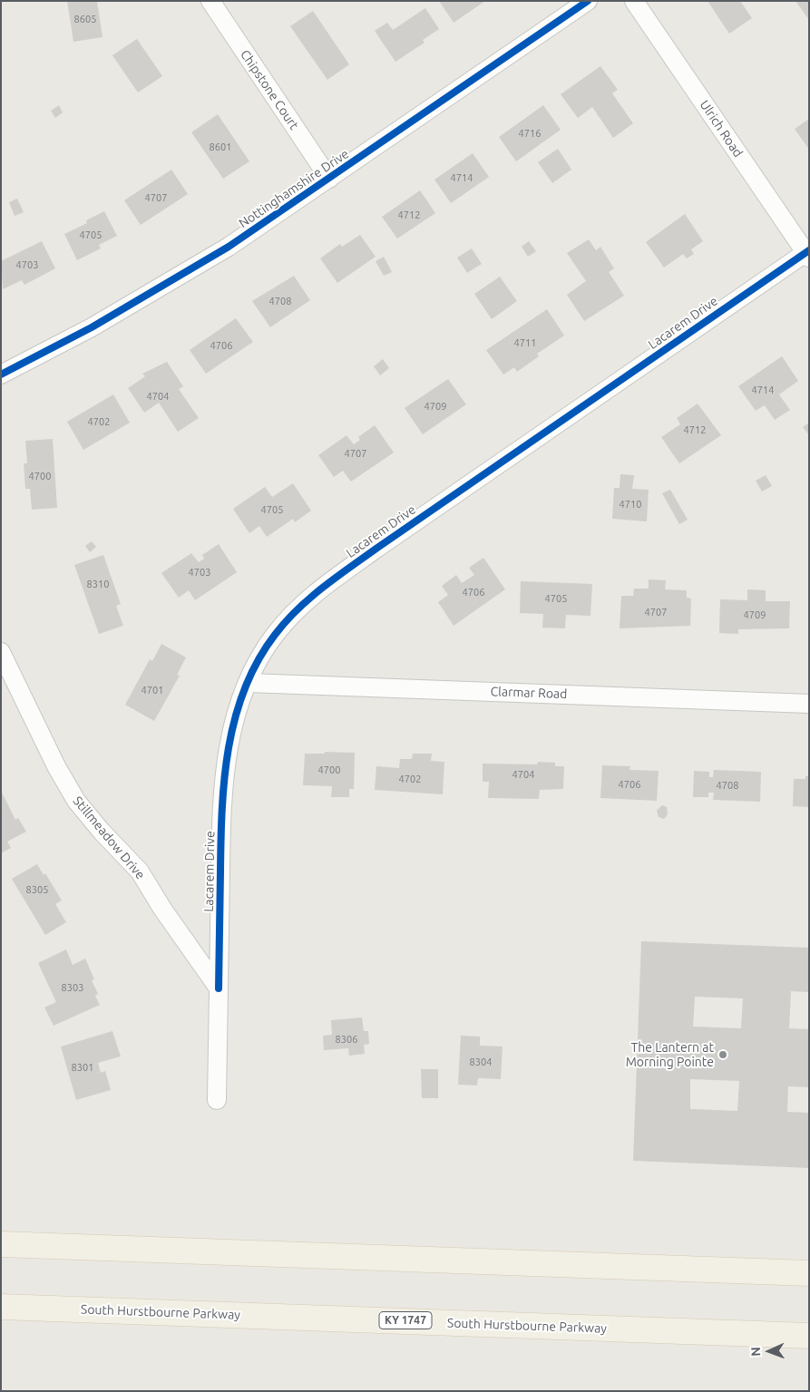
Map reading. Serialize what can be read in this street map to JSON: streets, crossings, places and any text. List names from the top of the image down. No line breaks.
{"streets":{"main road":["South Hurstbourne Parkway","KY 1747"],"street":["Chipstone Court","Ulrich Road","Nottinghamshire Drive","Lacarem Drive","Clarmar Road","Stillmeadow Drive"]},"crossings":[["Chipstone Court","Nottinghamshire Drive"],["Ulrich Road","Lacarem Drive"],["Lacarem Drive","Clarmar Road"],["Lacarem Drive","Stillmeadow Drive"]],"places":["The Lantern at Morning Pointe"],"house_numbers":["8605","4716","8601","4714","4707","4712","4705","4703","4708","4711","4706","4714","4704","4709","4702","4712","4707","4700","4710","4705","4703","8310","4706","4705","4707","4709","4701","4700","4704","4702","4706","4708","8305","8303","8306","8304","8301"],"north":"left"}
